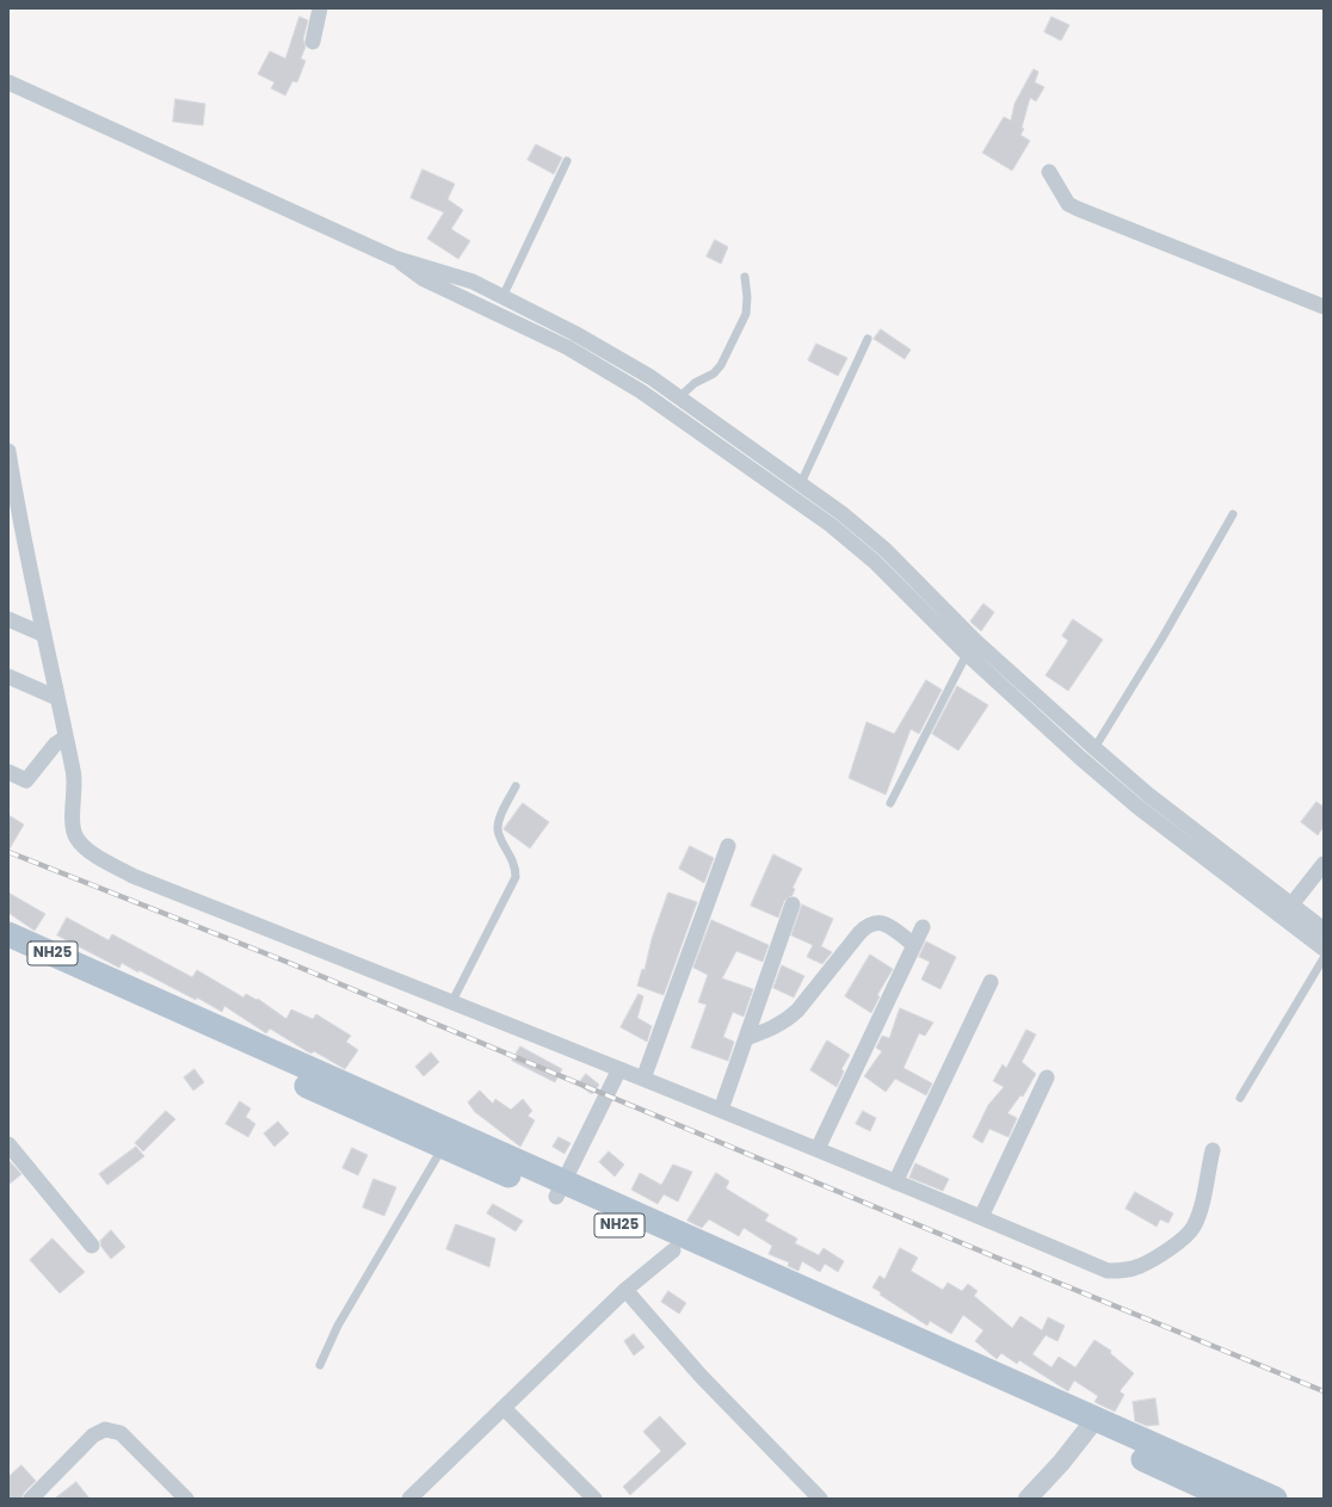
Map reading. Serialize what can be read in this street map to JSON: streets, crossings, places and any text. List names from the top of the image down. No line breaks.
{"streets":{"main road":["NH25"]}}
